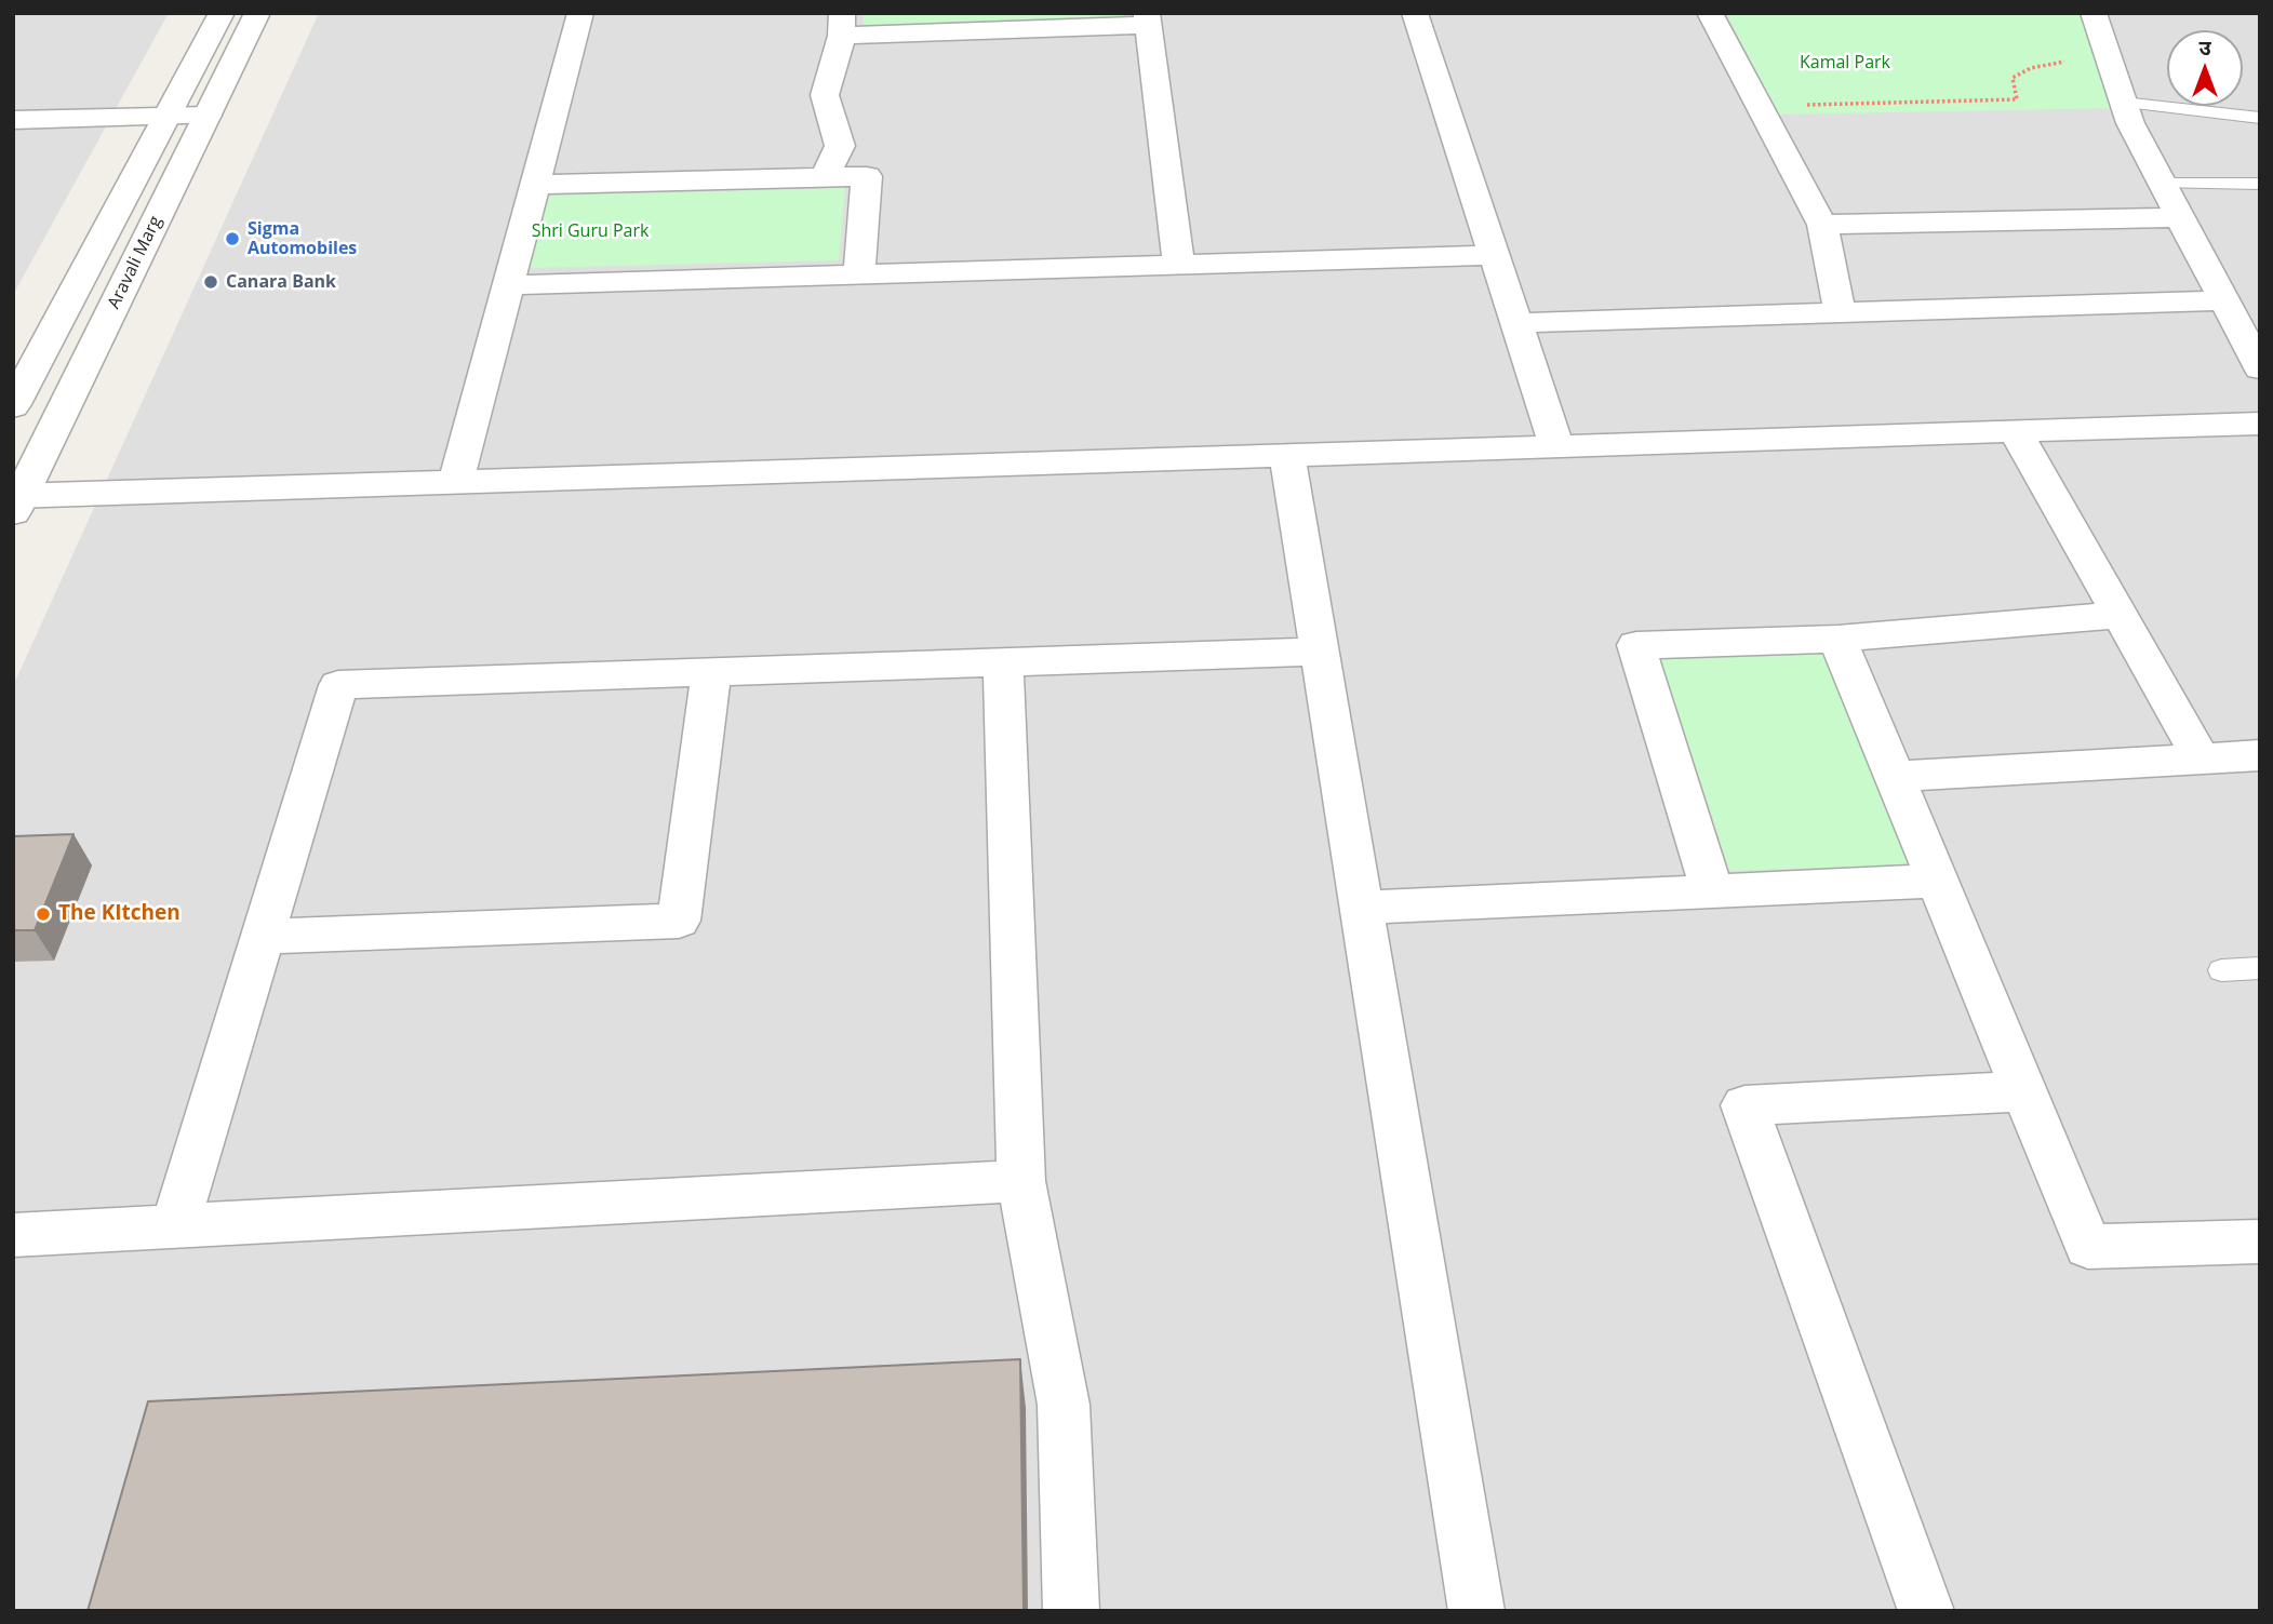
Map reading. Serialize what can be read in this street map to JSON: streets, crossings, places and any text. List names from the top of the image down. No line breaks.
{"streets":{"street":["Aravali Marg"]},"parks":["Kamal Park","Shri Guru Park"],"places":["Sigma Automobiles","Canara Bank","The KItchen"],"north":"top"}
